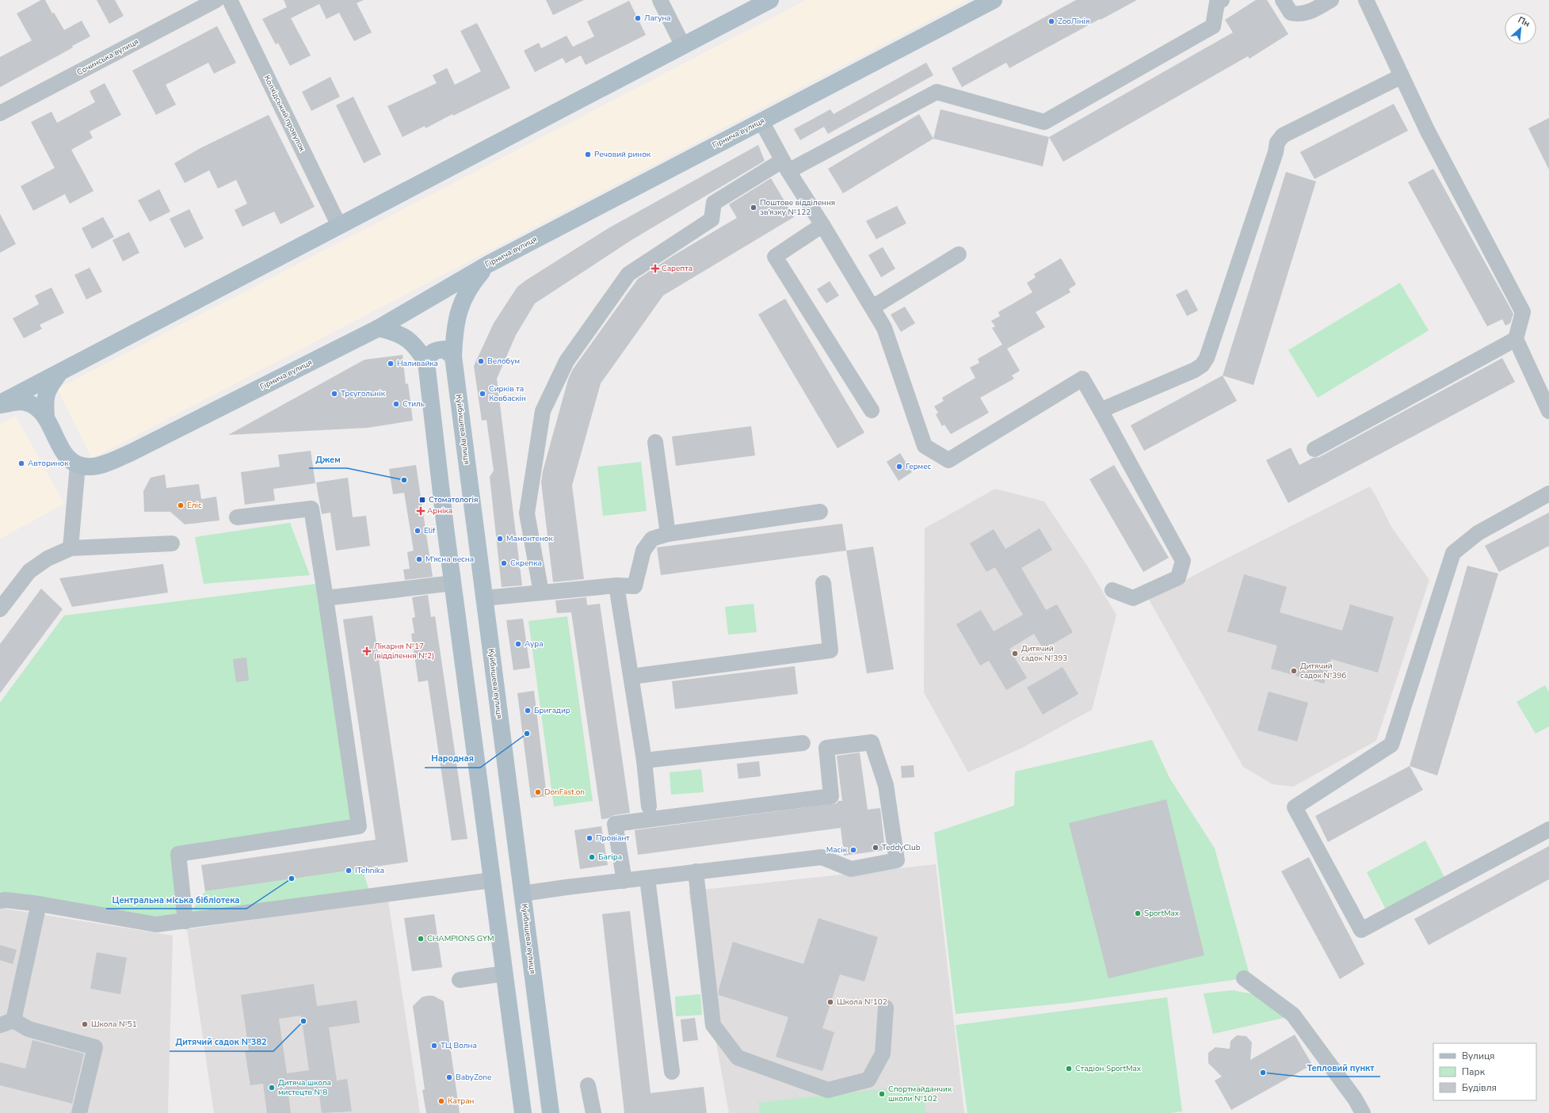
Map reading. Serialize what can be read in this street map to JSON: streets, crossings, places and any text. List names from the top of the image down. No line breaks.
{"streets":{"main road":["Гірнича вулиця","Куйбишева вулиця"],"street":["Сочинська вулиця","Колхідський провулок"]},"crossings":[["Гірнича вулиця","Куйбишева вулиця"]],"places":{"other":["Лагуна","ZooЛінія","Речовий ринок","Поштове відділення зв'язку №122","Велобум","Наливайка","Трєугольнік","Сирків та Ковбаскін","Стиль","Авторинок","Гермес","Джем","Еліс","Elif","Мамонтенок","М'ясна весна","Скрепка","Аура","Дитячий садок №393","Дитячий садок №396","Бригадир","Народная","DonFast.on","Провіант","TeddyClub","Масік","Багіра","ITehnika","Центральна міська бібліотека","SportMax","CHAMPIONS GYM","Школа №102","Дитячий садок №382","Школа №51","ТЦ Волна","Стадіон SportMax","Тепловий пункт","BabyZone","Дитяча школа мистецтв №8","Спортмайданчик школи №102","Катран"],"health":["Сарепта","Арніка","Лікарня №17 (відділення №2)"],"transit":["Стоматологія"]},"legend":["Вулиця","Парк","Будівля"],"north":"top right"}
